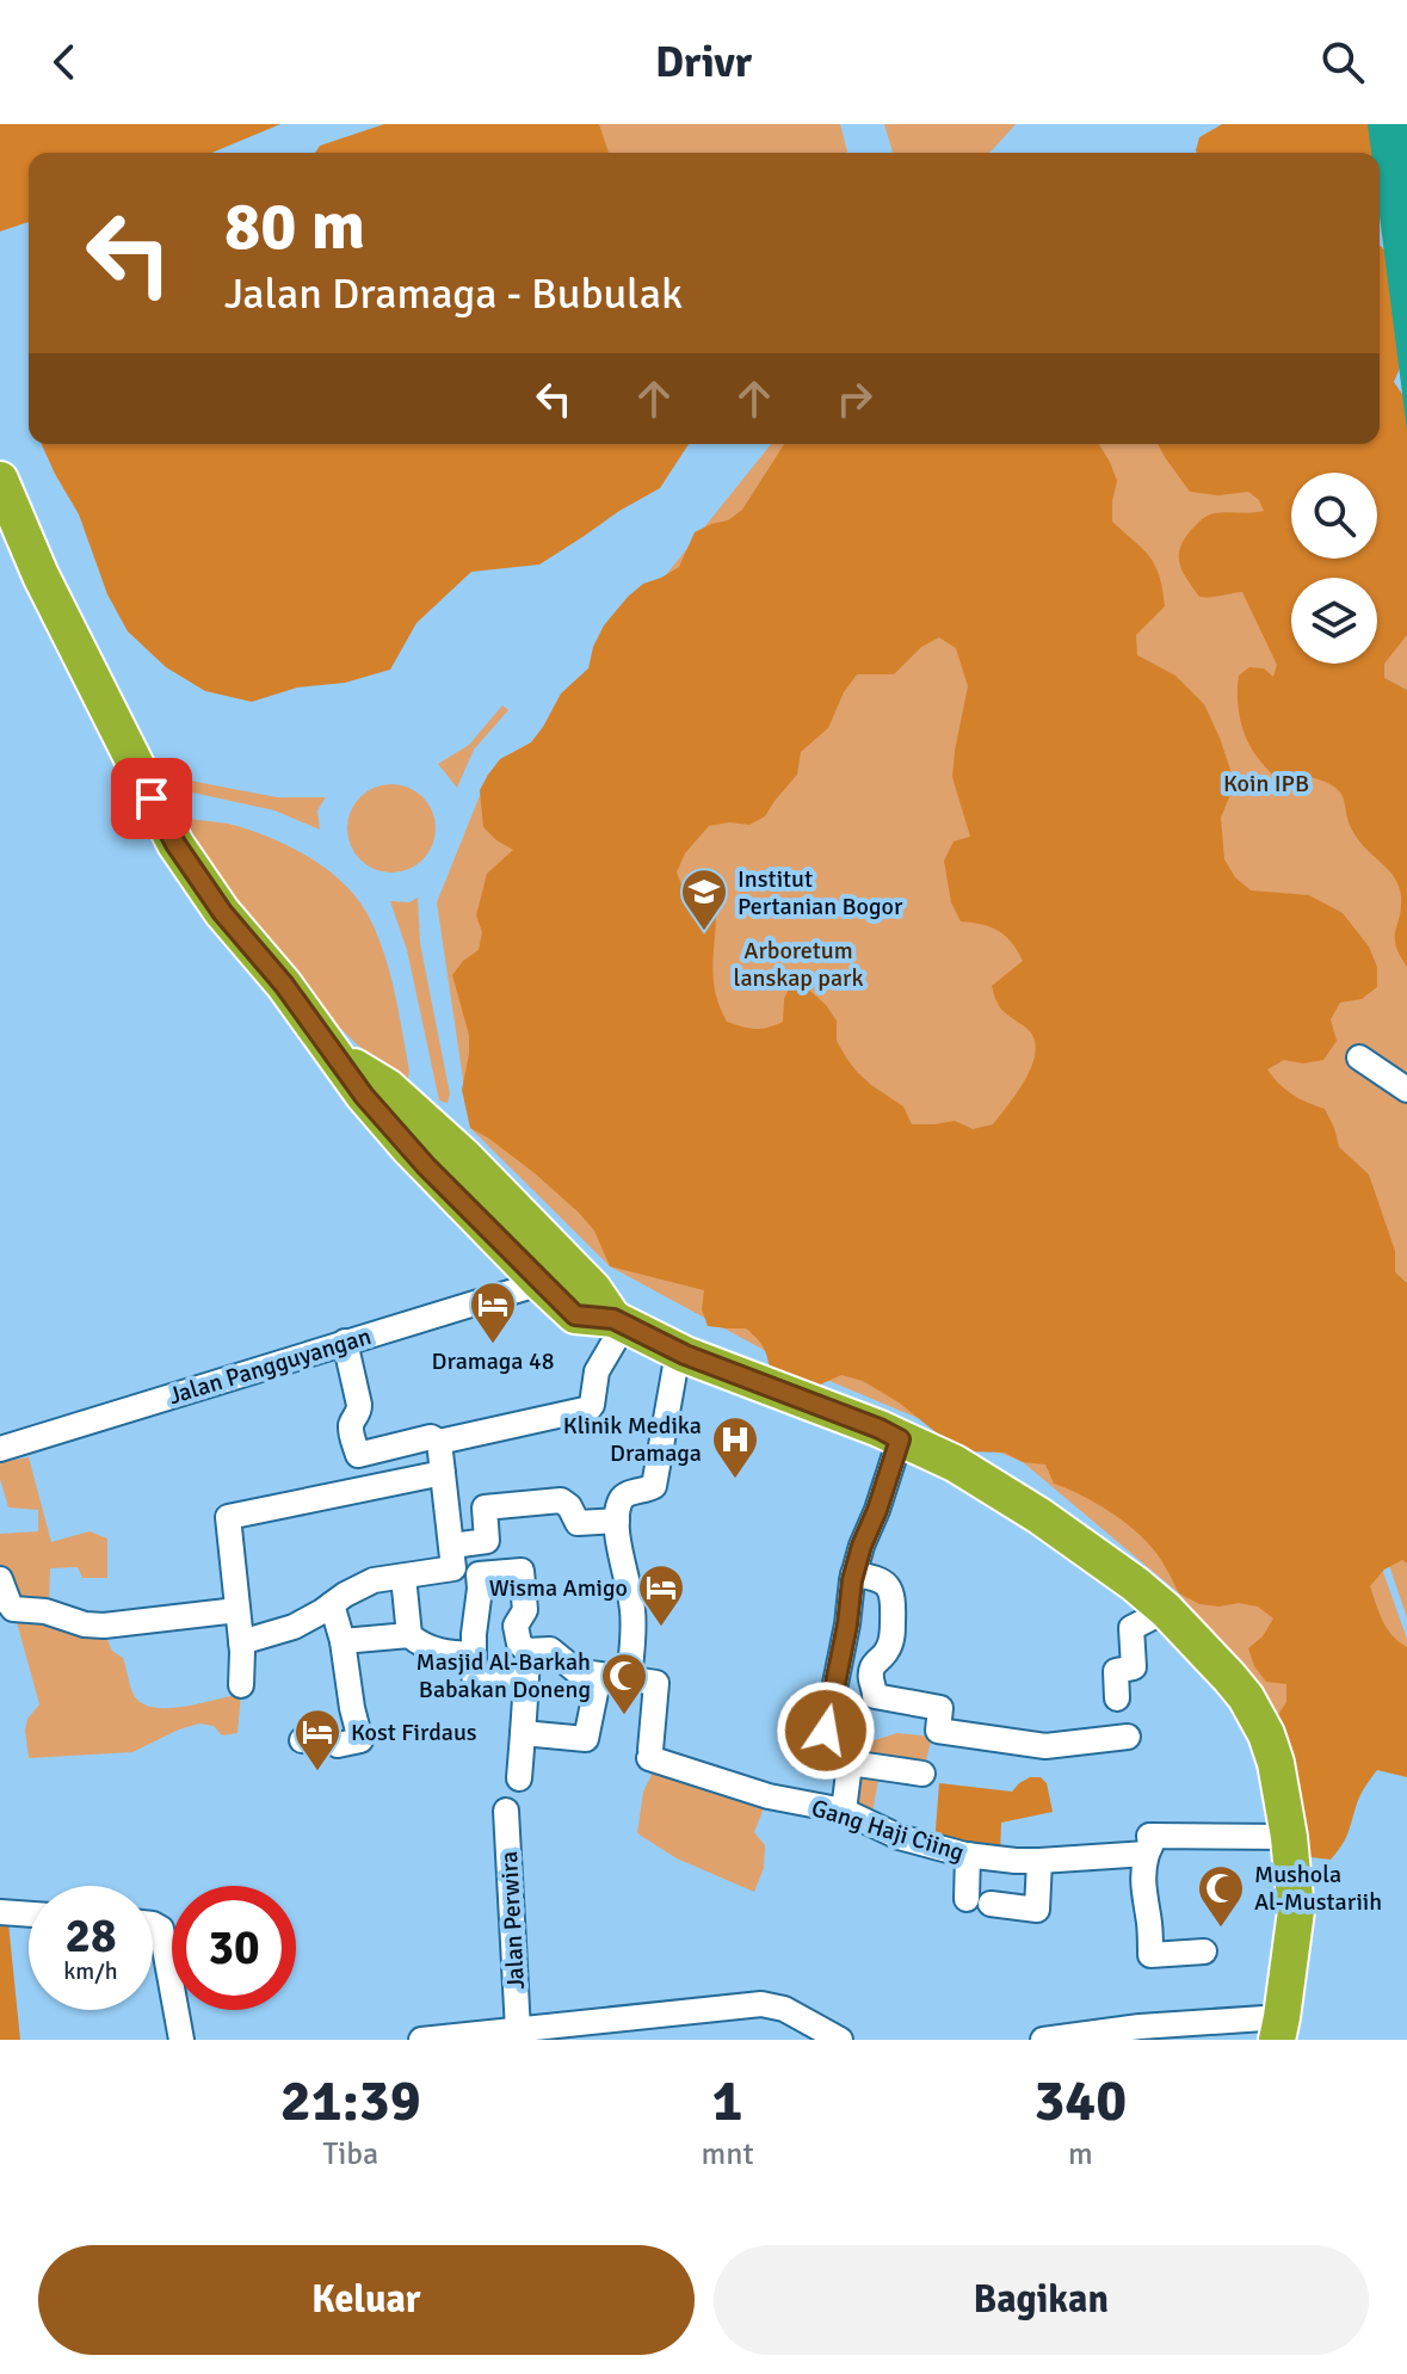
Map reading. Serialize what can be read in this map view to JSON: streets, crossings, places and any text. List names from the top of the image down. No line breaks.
{"streets":{"street":["Jalan Pangguyangan","Gang Haji Ciing","Jalan Perwira"]},"parks":["Koin IPB","Arboretum lanskap park"],"places":{"school or university":["Institut Pertanian Bogor"],"hotel":["Dramaga 48","Wisma Amigo","Kost Firdaus"],"hospital":["Klinik Medika Dramaga"],"mosque":["Masjid Al-Barkah Babakan Doneng","Mushola Al-Mustariih"]},"page":{"header":"Drivr","turn":["80 m","Jalan Dramaga - Bubulak"],"speed":"28 km/h","limit":"30","eta":["21:39","Tiba","1","mnt","340","m"],"buttons":["Keluar","Bagikan"]}}
